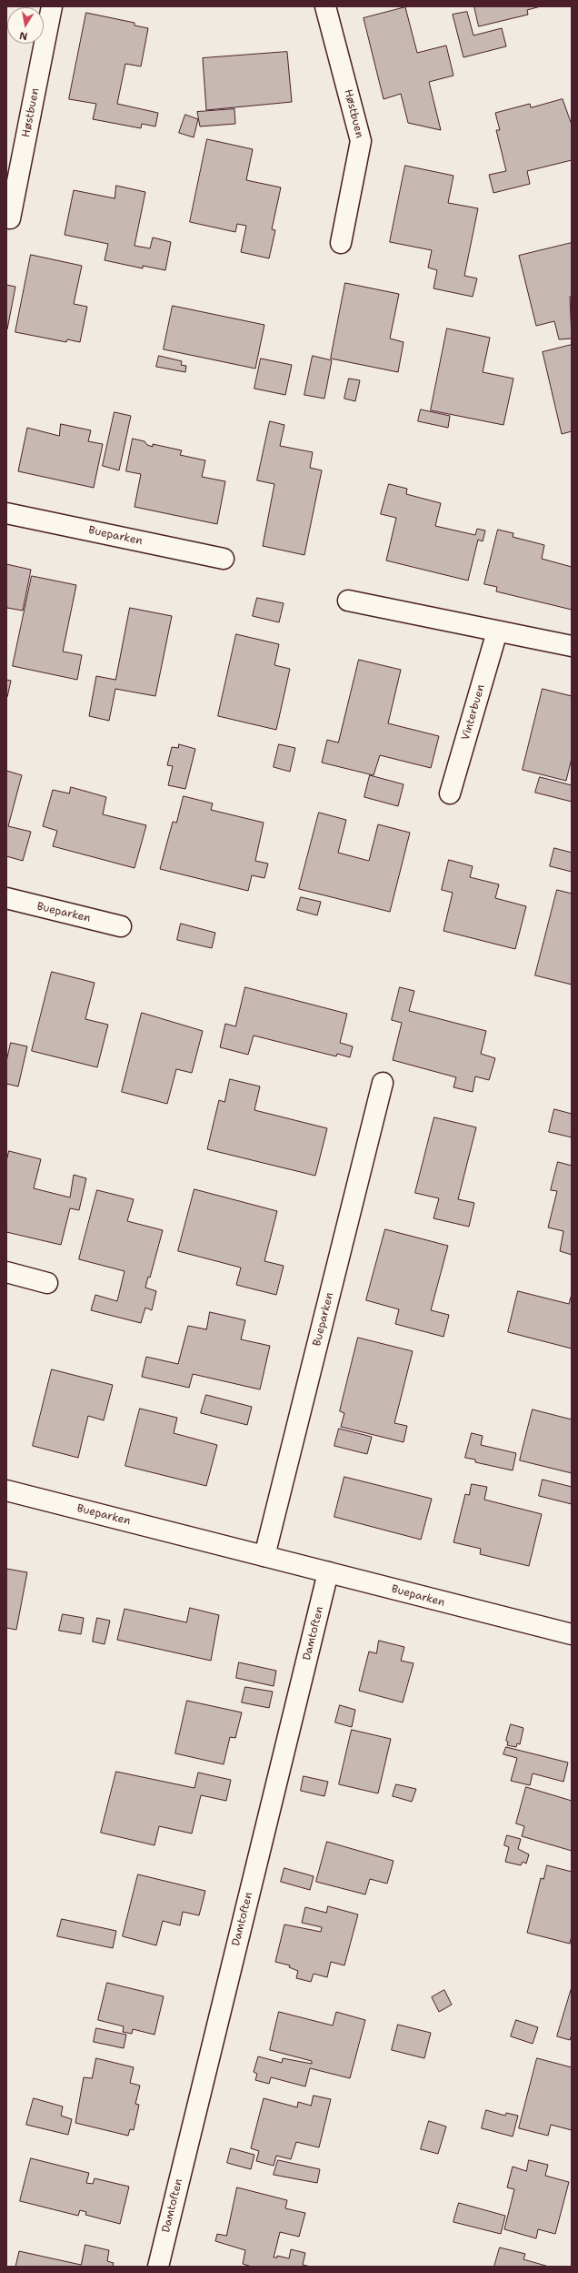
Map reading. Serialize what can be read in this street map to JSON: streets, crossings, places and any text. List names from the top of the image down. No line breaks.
{"streets":{"street":["Høstbuen","Bueparken","Vinterbuen","Damtoften"]},"crossings":[["Bueparken","Damtoften"]],"north":"bottom"}
